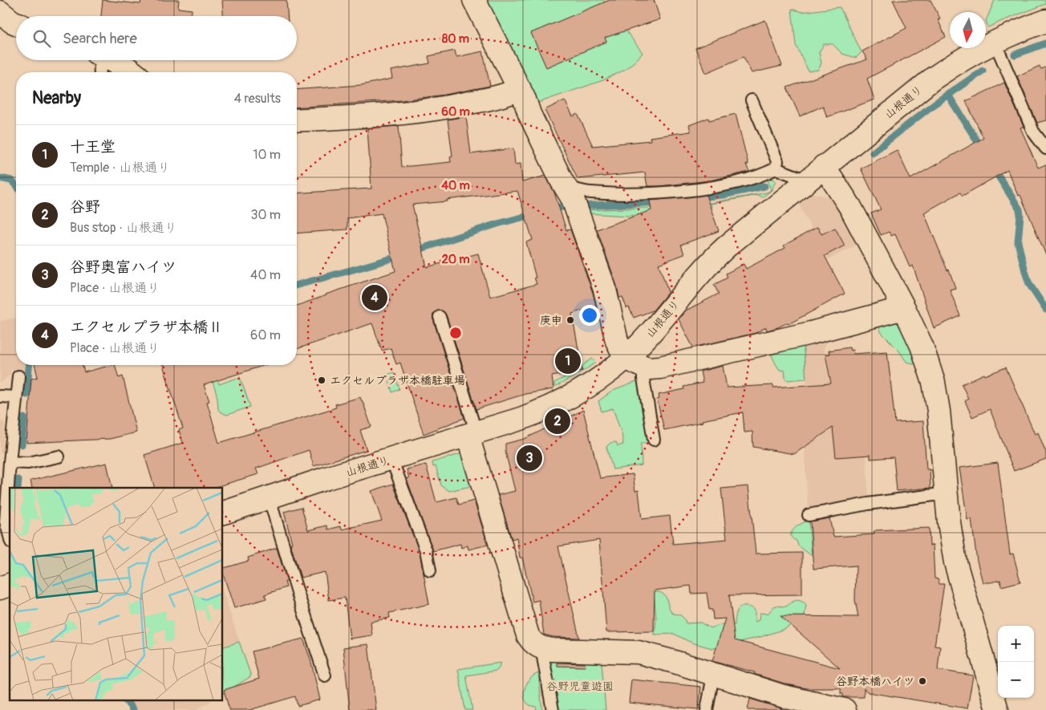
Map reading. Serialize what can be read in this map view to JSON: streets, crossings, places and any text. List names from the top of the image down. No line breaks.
{"streets":{"street":["山根通り"]},"parks":["谷野児童遊園"],"places":["庚申","エクセルプラザ本橋駐車場","谷野本橋ハイツ"],"north":"bottom","page":{"search":"Search here","heading":["Nearby","4 results"],"list":[{"mark":"1","name":"十王堂","note":"Temple · 山根通り","value":"10 m"},{"mark":"2","name":"谷野","note":"Bus stop · 山根通り","value":"30 m"},{"mark":"3","name":"谷野奥富ハイツ","note":"Place · 山根通り","value":"40 m"},{"mark":"4","name":"エクセルプラザ本橋Ⅱ","note":"Place · 山根通り","value":"60 m"}],"pins":["4","1","2","3"],"map_buttons":["+","−"]},"rings":["80 m","60 m","40 m","20 m"]}
